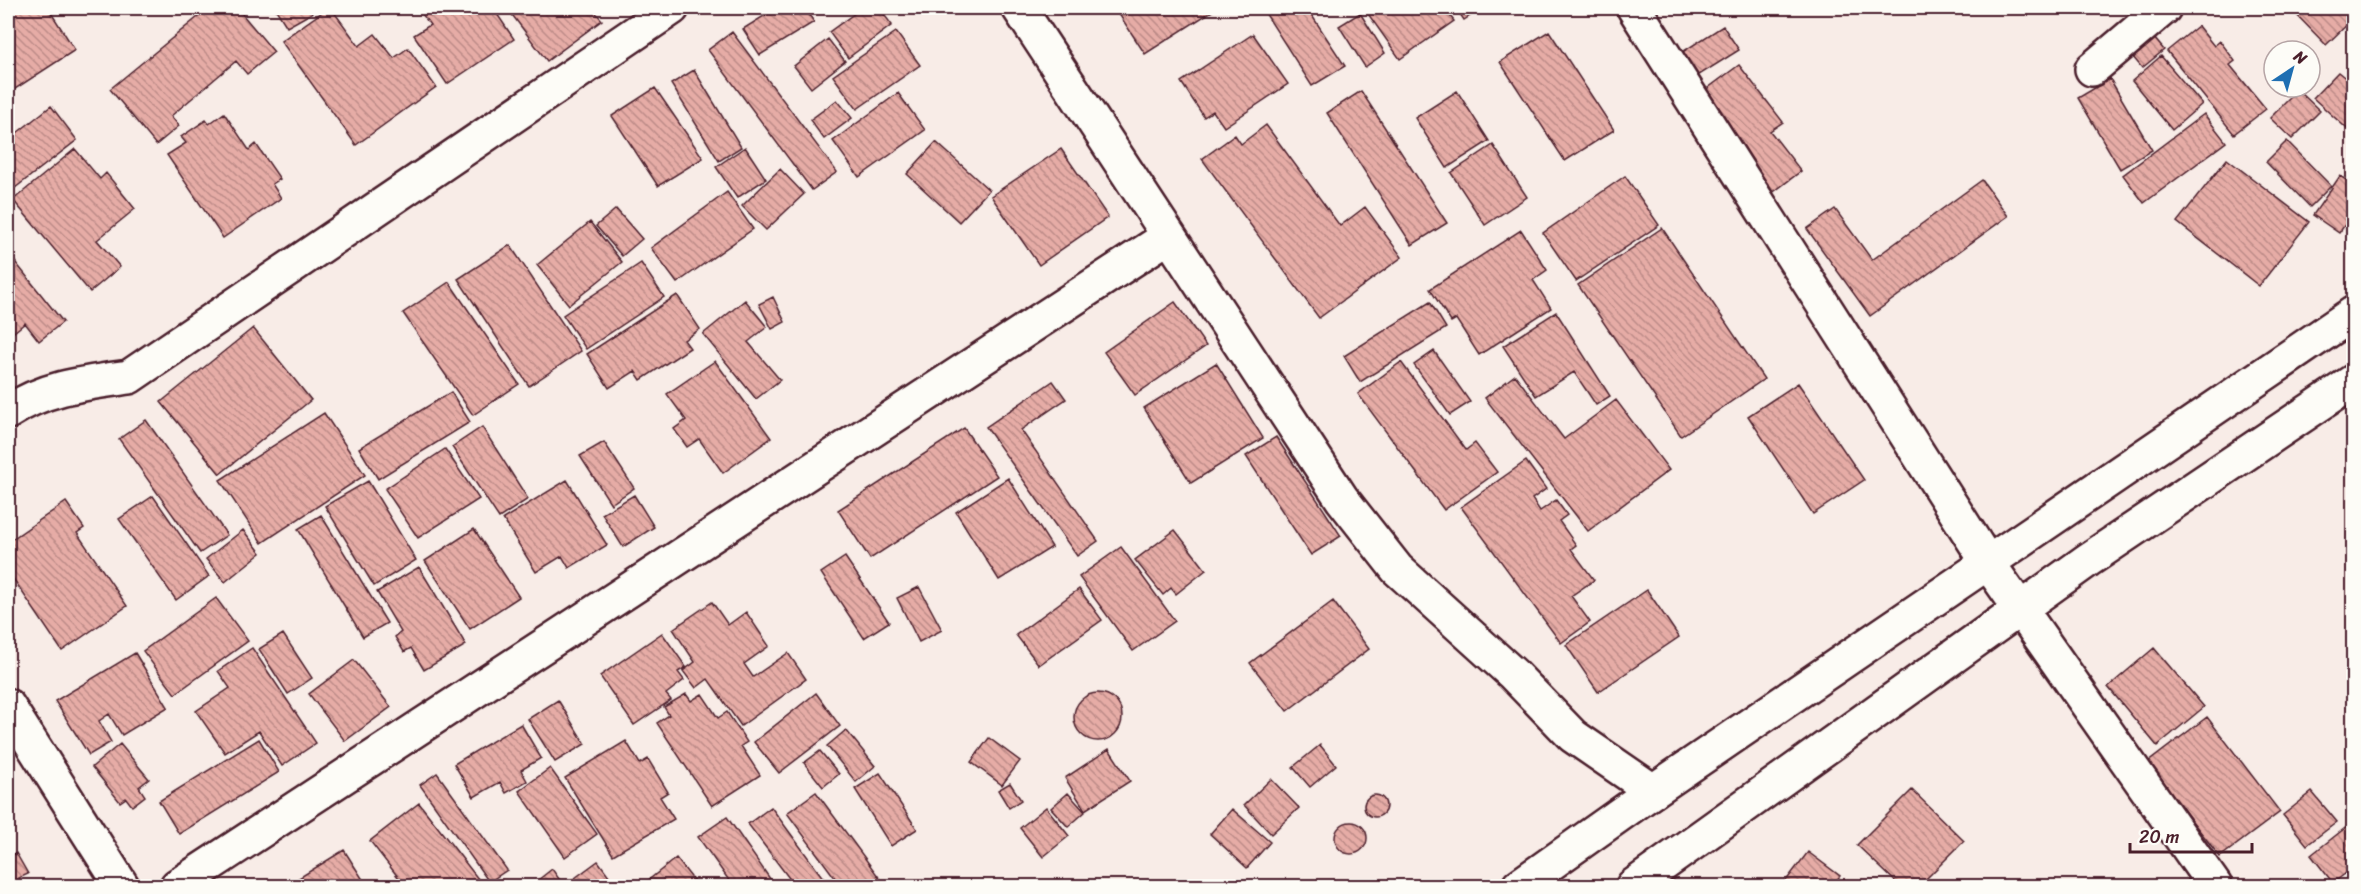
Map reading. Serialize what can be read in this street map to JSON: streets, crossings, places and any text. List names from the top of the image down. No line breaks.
{"scale_bar":"20 m","north":"top right"}
